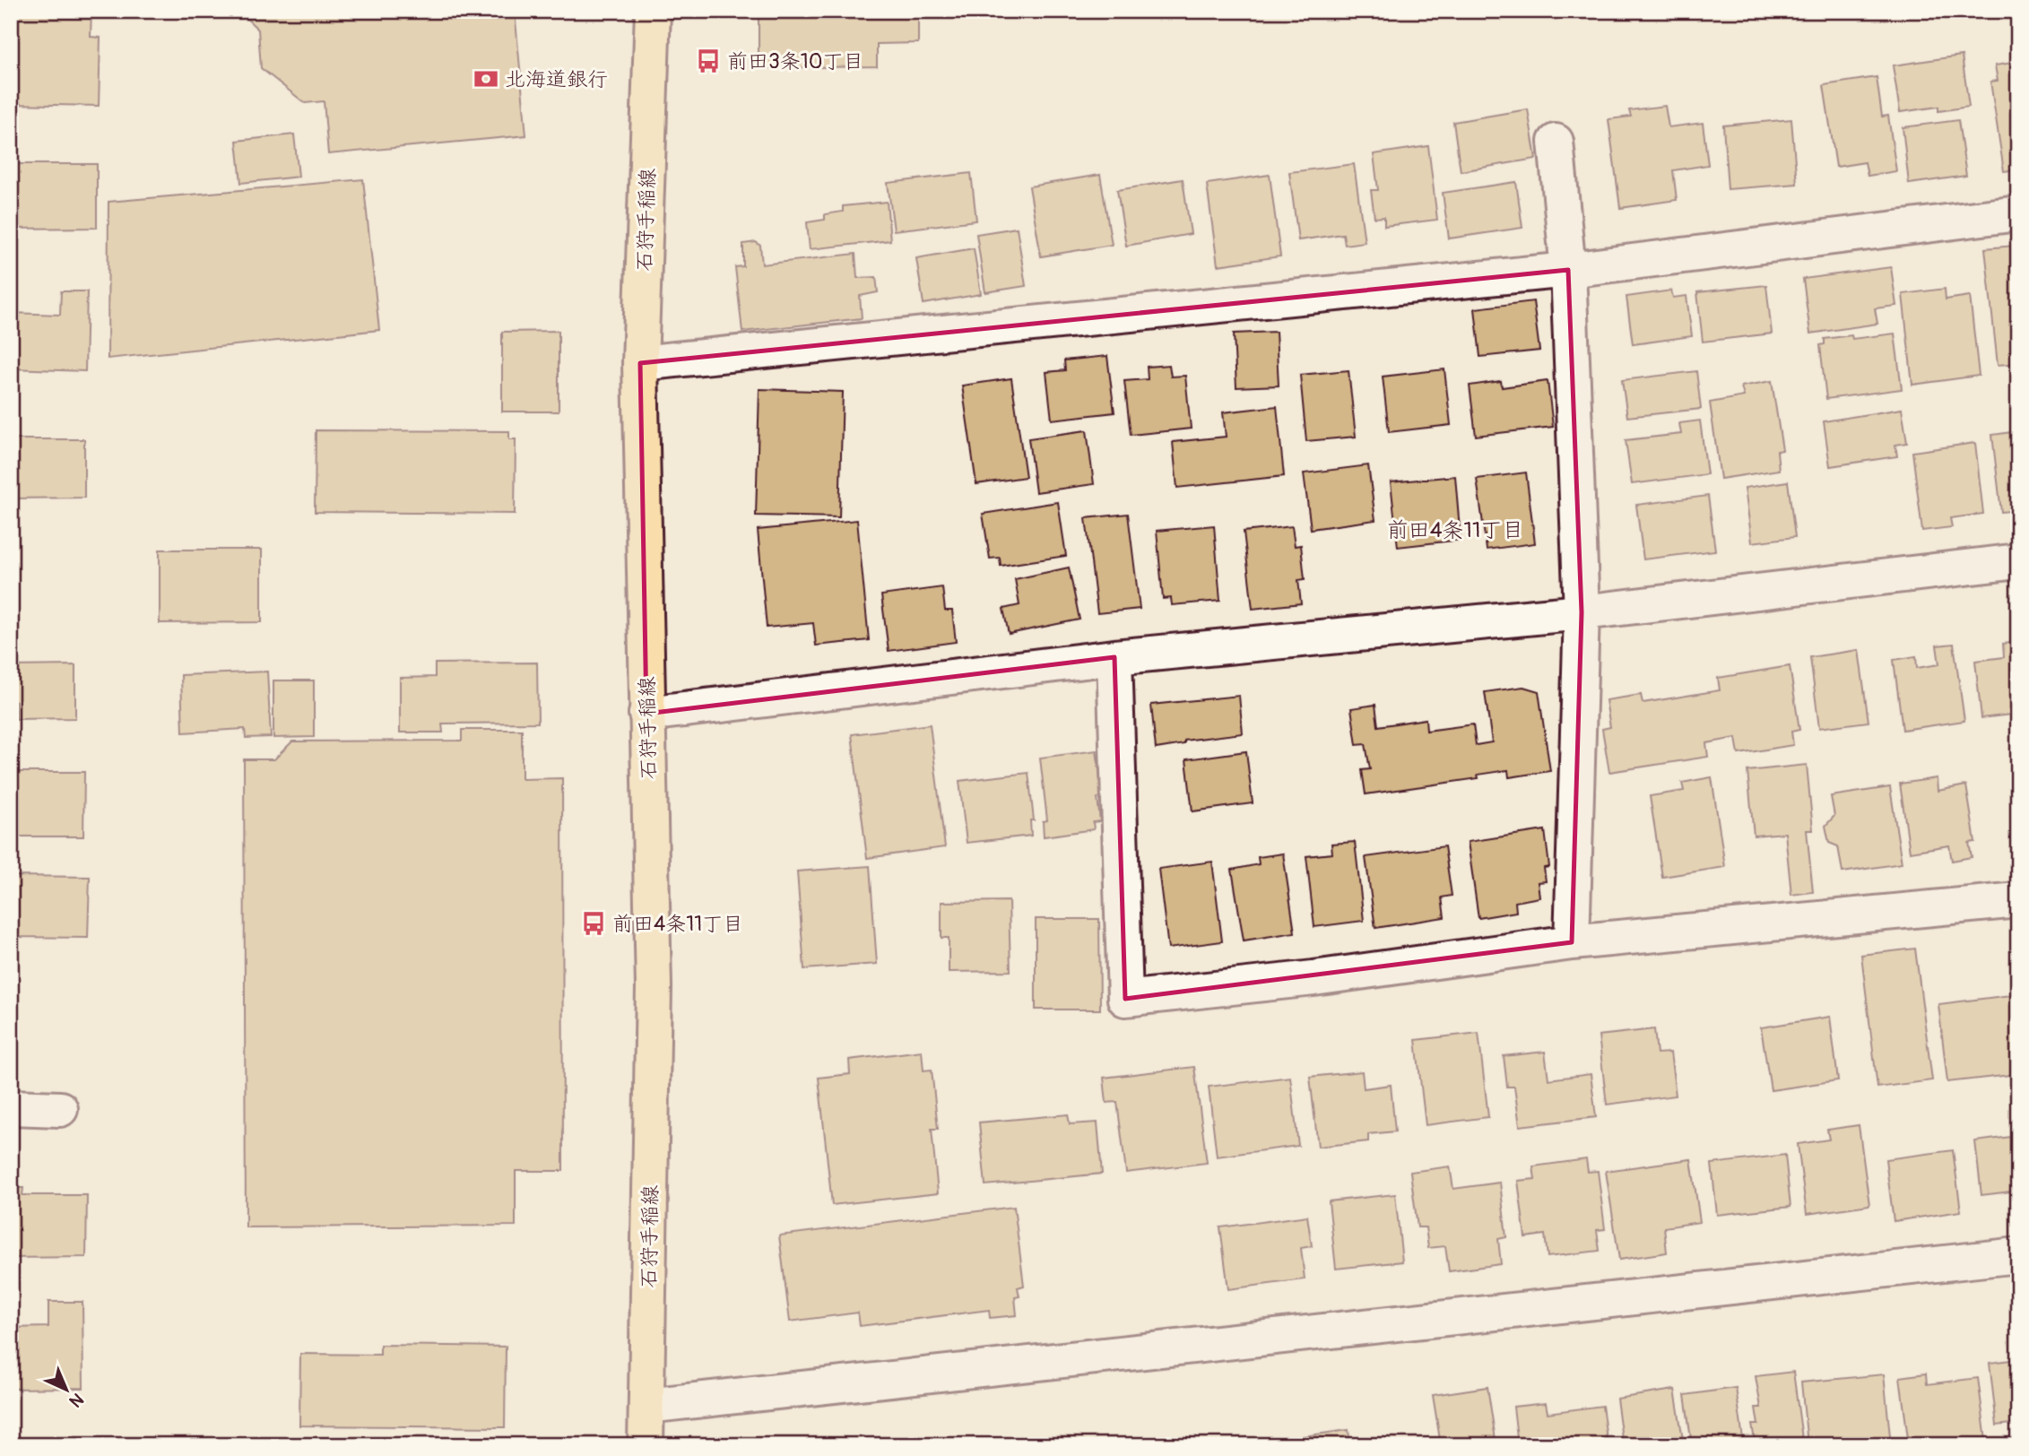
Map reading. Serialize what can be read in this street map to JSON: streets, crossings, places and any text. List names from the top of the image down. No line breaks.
{"streets":{"main road":["石狩手稲線"]},"districts":["前田4条11丁目"],"places":{"bus stop":["前田3条10丁目","前田4条11丁目"],"bank":["北海道銀行"]},"north":"bottom right"}
